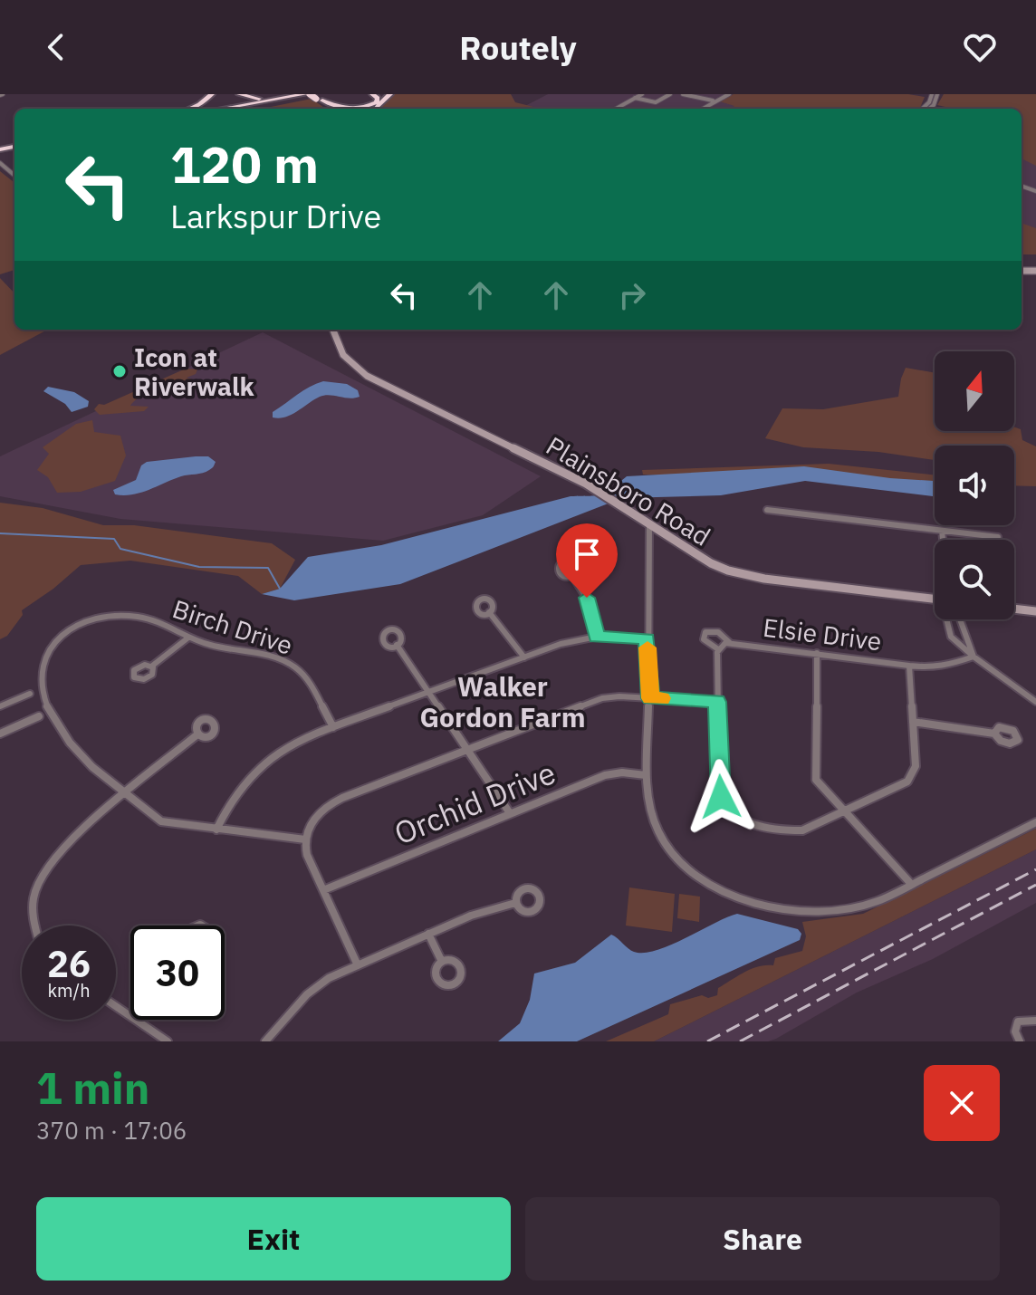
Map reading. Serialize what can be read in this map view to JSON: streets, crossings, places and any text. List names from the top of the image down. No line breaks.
{"streets":{"street":["Plainsboro Road","Birch Drive","Elsie Drive","Orchid Drive"]},"districts":["Walker Gordon Farm"],"places":["Icon at Riverwalk"],"north":"top","page":{"header":"Routely","turn":["120 m","Larkspur Drive"],"speed":"26 km/h","limit":"30","heading":["1 min","370 m · 17:06"],"buttons":["Exit","Share"]}}
